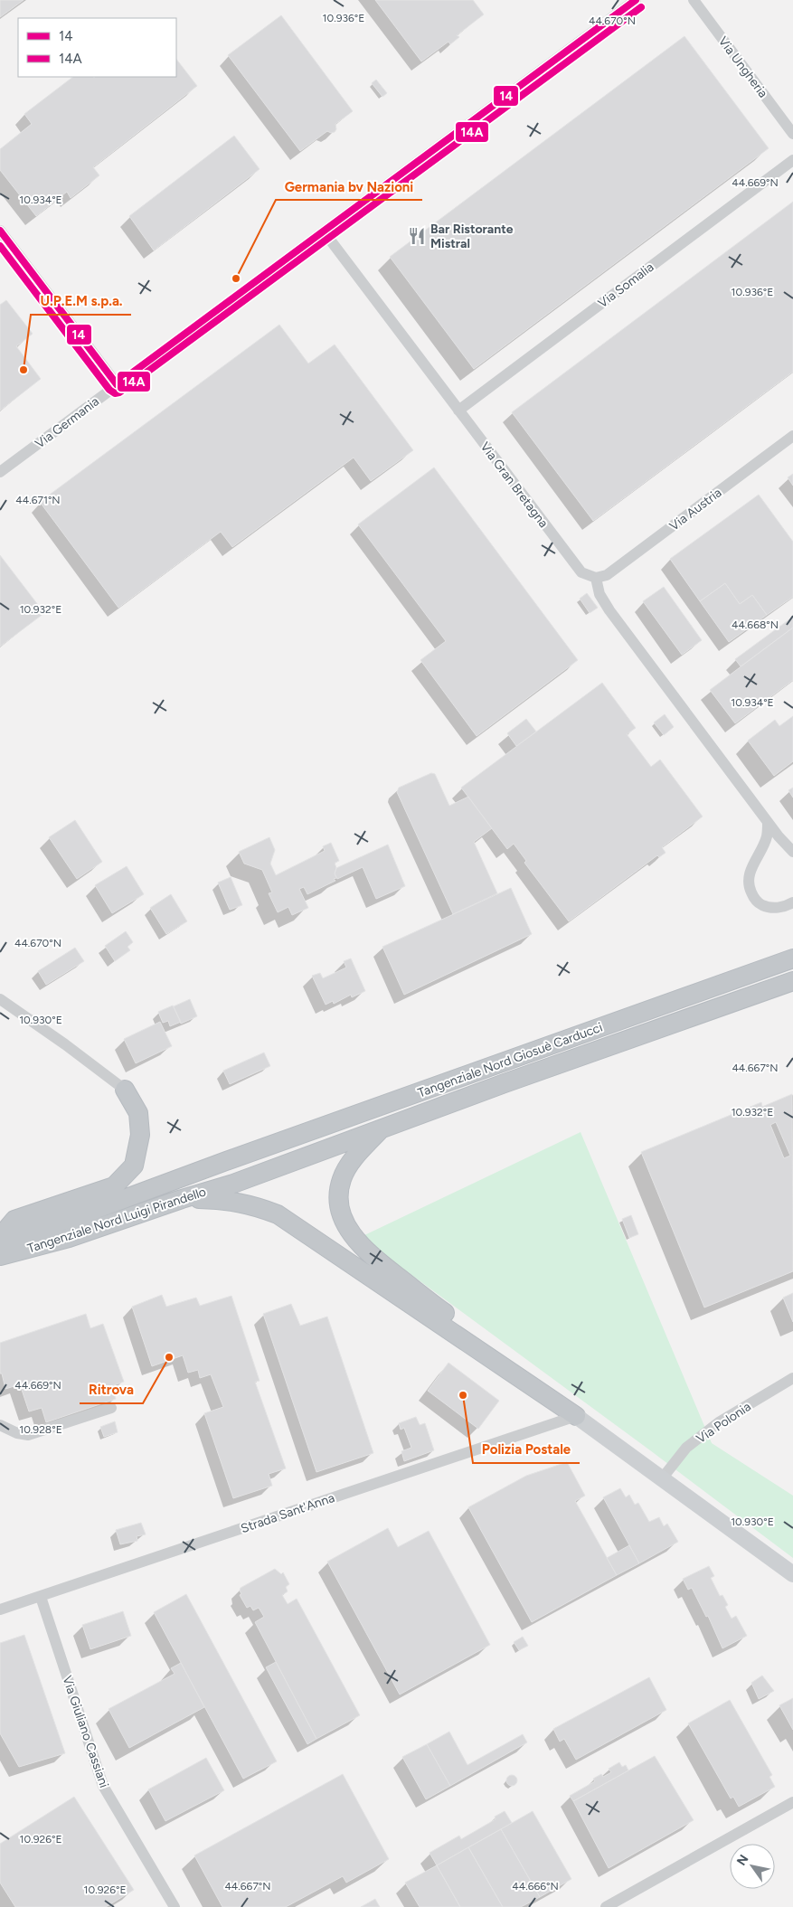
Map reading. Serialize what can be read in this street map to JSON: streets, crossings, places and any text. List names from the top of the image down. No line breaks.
{"streets":{"highway":["Tangenziale Nord Giosuè Carducci","Tangenziale Nord Luigi Pirandello"],"street":["Via Ungheria","Via Somalia","Via Germania","Via Gran Bretagna","Via Austria","Via Polonia","Strada Sant'Anna","Via Giuliano Cassiani"]},"crossings":[["Via Somalia","Via Gran Bretagna"],["Via Germania","Via Gran Bretagna"],["Via Gran Bretagna","Via Austria"],["Tangenziale Nord Giosuè Carducci","Tangenziale Nord Luigi Pirandello"],["Strada Sant'Anna","Via Giuliano Cassiani"]],"places":{"restaurant":["Bar Ristorante Mistral"],"other":["Germania bv Nazioni","U.P.E.M s.p.a.","Ritrova","Polizia Postale"]},"lines":["transit line 14","transit line 14A"],"legend":["14","14A"],"north":"top left","coordinates":["10.936°E","44.670°N","44.669°N","10.934°E","44.671°N","10.932°E","44.668°N","10.930°E","44.667°N","10.928°E","10.926°E","44.666°N"]}
